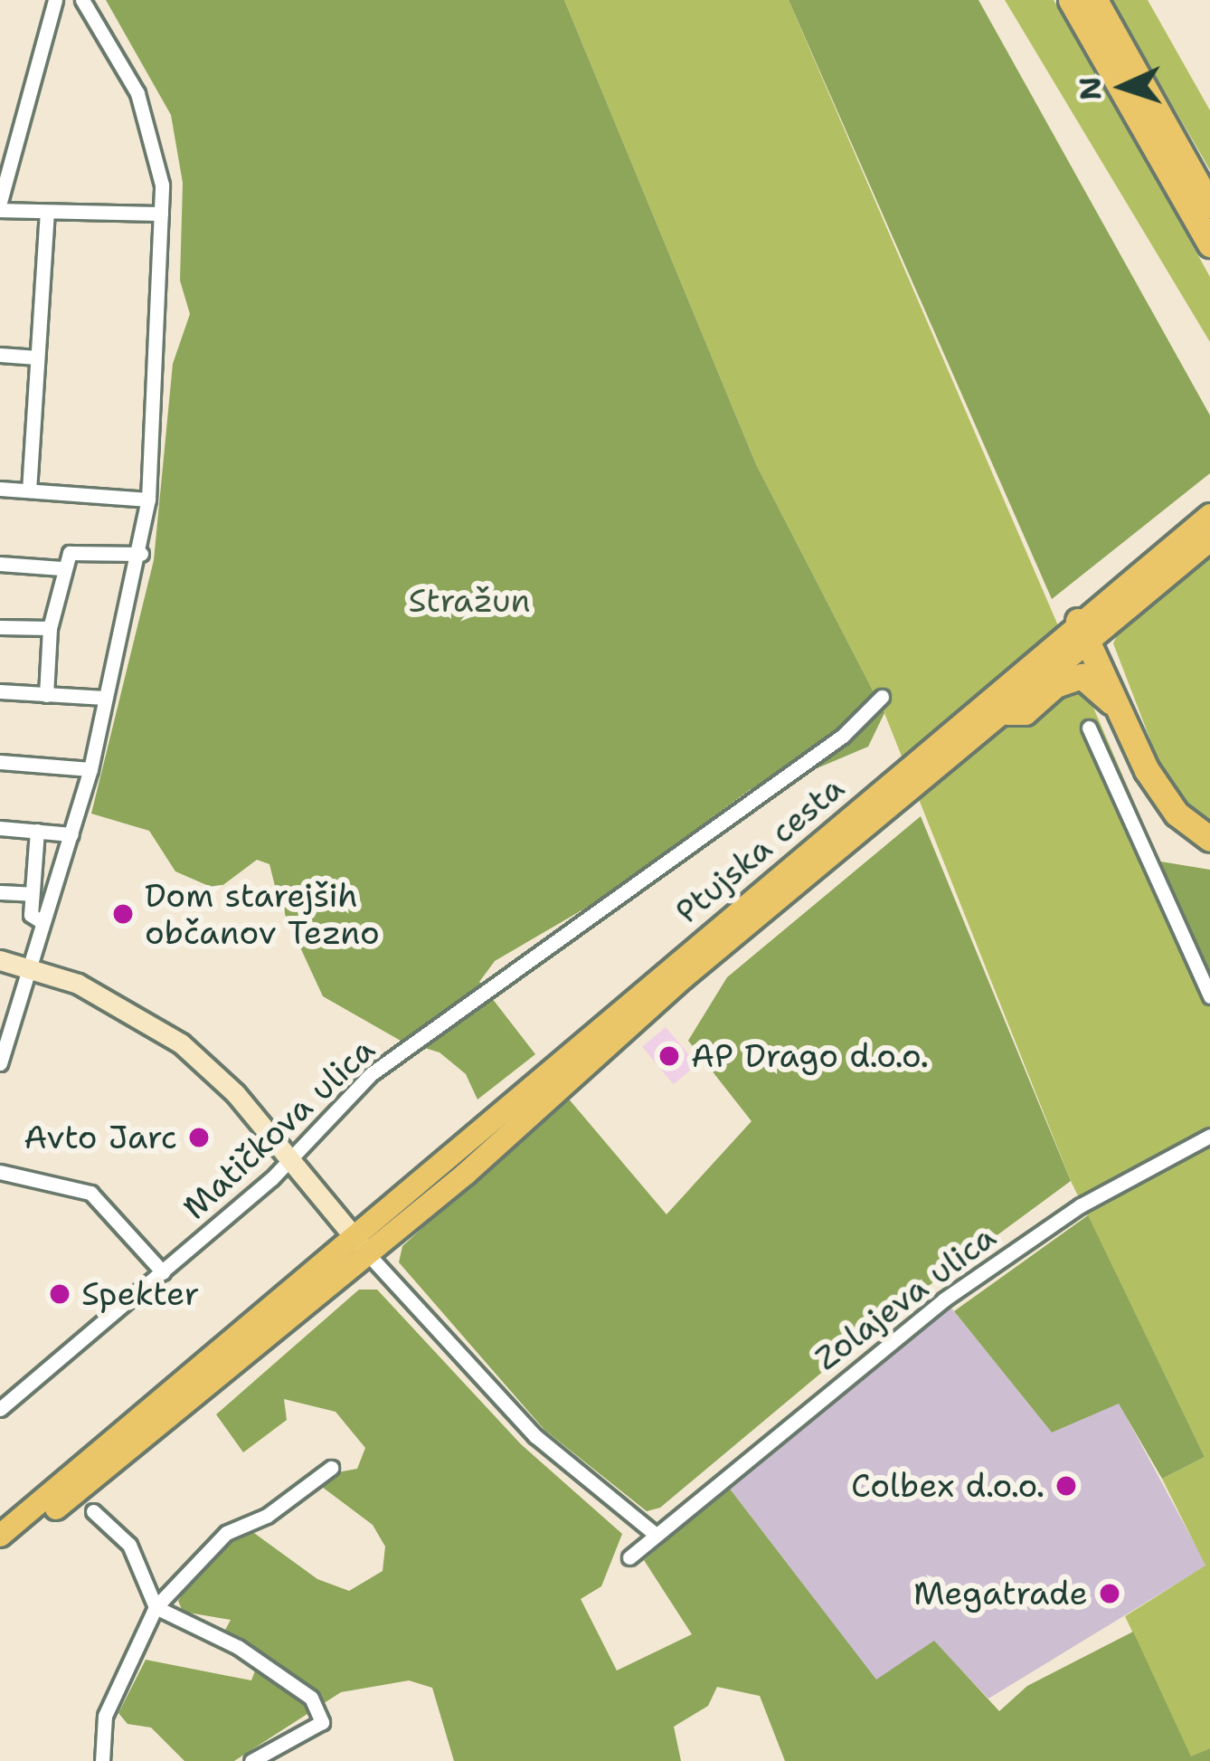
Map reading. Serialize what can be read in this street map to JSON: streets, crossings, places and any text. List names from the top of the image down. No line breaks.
{"streets":{"main road":["Ptujska cesta"],"street":["Matičkova ulica","Zolajeva ulica"]},"parks":["Stražun"],"places":["Dom starejših občanov Tezno","AP Drago d.o.o.","Avto Jarc","Spekter","Colbex d.o.o.","Megatrade"],"north":"left"}
